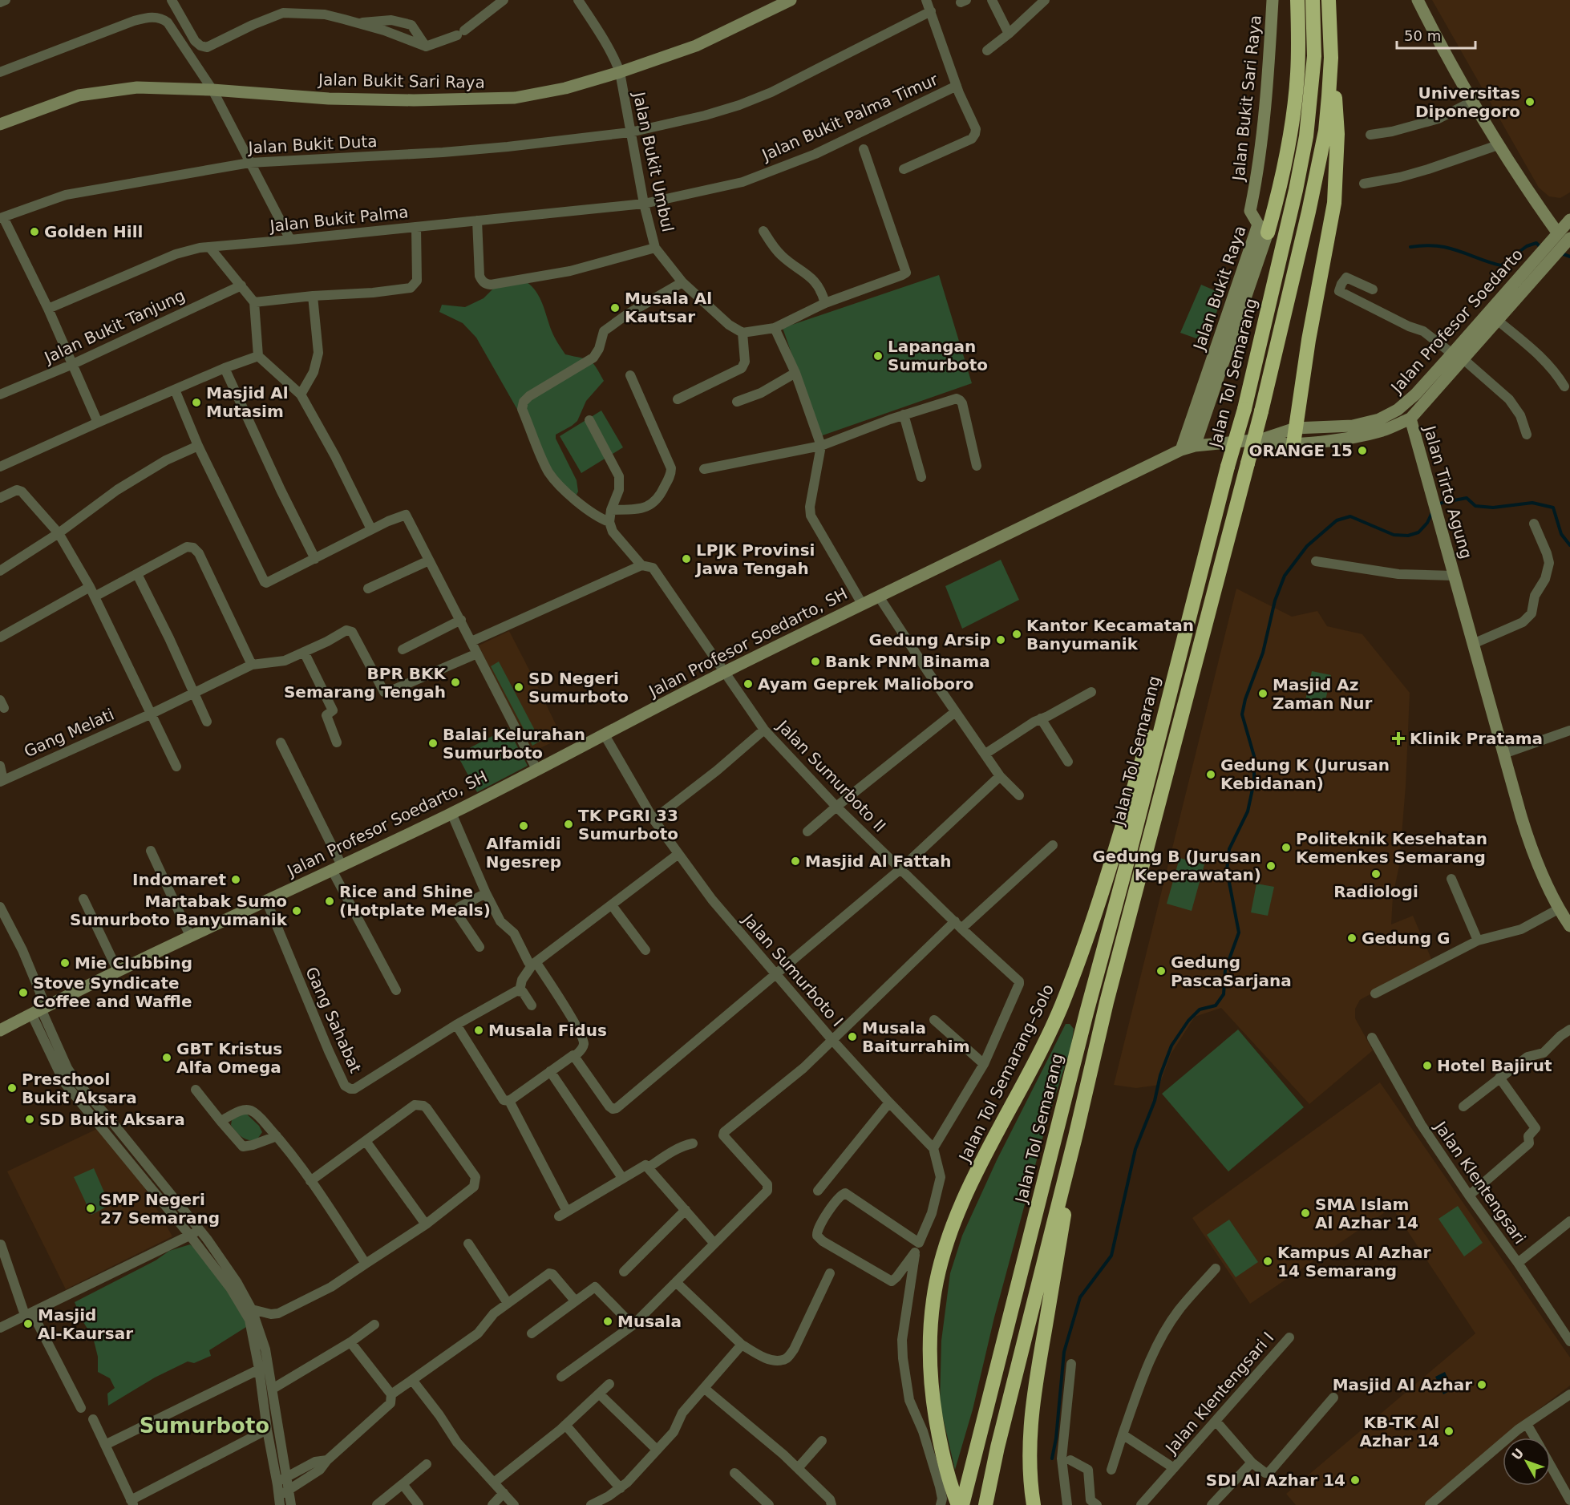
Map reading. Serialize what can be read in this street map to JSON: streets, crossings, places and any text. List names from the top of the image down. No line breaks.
{"streets":{"highway":["Jalan Tol Semarang","Jalan Tol Semarang–Solo"],"main road":["Jalan Bukit Sari Raya","Jalan Bukit Raya","Jalan Profesor Soedarto","Jalan Tirto Agung","Jalan Profesor Soedarto, SH"],"street":["Jalan Bukit Palma Timur","Jalan Bukit Duta","Jalan Bukit Umbul","Jalan Bukit Palma","Jalan Bukit Tanjung","Gang Melati","Jalan Sumurboto II","Jalan Sumurboto I","Gang Sahabat","Jalan Klentengsari","Jalan Klentengsari I"]},"crossings":[["Jalan Bukit Sari Raya","Jalan Bukit Umbul"],["Jalan Bukit Sari Raya","Jalan Bukit Raya"],["Jalan Bukit Palma Timur","Jalan Bukit Umbul"],["Jalan Bukit Palma Timur","Jalan Bukit Palma"],["Jalan Bukit Duta","Jalan Bukit Umbul"],["Jalan Bukit Umbul","Jalan Bukit Palma"],["Jalan Bukit Raya","Jalan Profesor Soedarto, SH"],["Jalan Profesor Soedarto","Jalan Tirto Agung"],["Jalan Profesor Soedarto","Jalan Profesor Soedarto, SH"],["Jalan Tol Semarang","Jalan Tol Semarang–Solo"],["Jalan Profesor Soedarto, SH","Jalan Sumurboto II"],["Jalan Profesor Soedarto, SH","Jalan Sumurboto I"],["Jalan Profesor Soedarto, SH","Gang Sahabat"],["Jalan Sumurboto II","Jalan Sumurboto I"]],"districts":["Sumurboto"],"places":{"other":["Universitas Diponegoro","Golden Hill","Musala Al Kautsar","Lapangan Sumurboto","Masjid Al Mutasim","ORANGE 15","LPJK Provinsi Jawa Tengah","Kantor Kecamatan Banyumanik","Gedung Arsip","Bank PNM Binama","BPR BKK Semarang Tengah","Ayam Geprek Malioboro","SD Negeri Sumurboto","Masjid Az Zaman Nur","Balai Kelurahan Sumurboto","Gedung K (Jurusan Kebidanan)","TK PGRI 33 Sumurboto","Alfamidi Ngesrep","Politeknik Kesehatan Kemenkes Semarang","Masjid Al Fattah","Gedung B (Jurusan Keperawatan)","Radiologi","Indomaret","Rice and Shine (Hotplate Meals)","Martabak Sumo Sumurboto Banyumanik","Gedung G","Mie Clubbing","Gedung PascaSarjana","Stove Syndicate Coffee and Waffle","Musala Fidus","Musala Baiturrahim","GBT Kristus Alfa Omega","Hotel Bajirut","Preschool Bukit Aksara","SD Bukit Aksara","SMP Negeri 27 Semarang","SMA Islam Al Azhar 14","Kampus Al Azhar 14 Semarang","Musala","Masjid Al-Kaursar","Masjid Al Azhar","KB-TK Al Azhar 14","SDI Al Azhar 14"],"health":["Klinik Pratama"]},"scale_bar":"50 m","north":"top left"}
